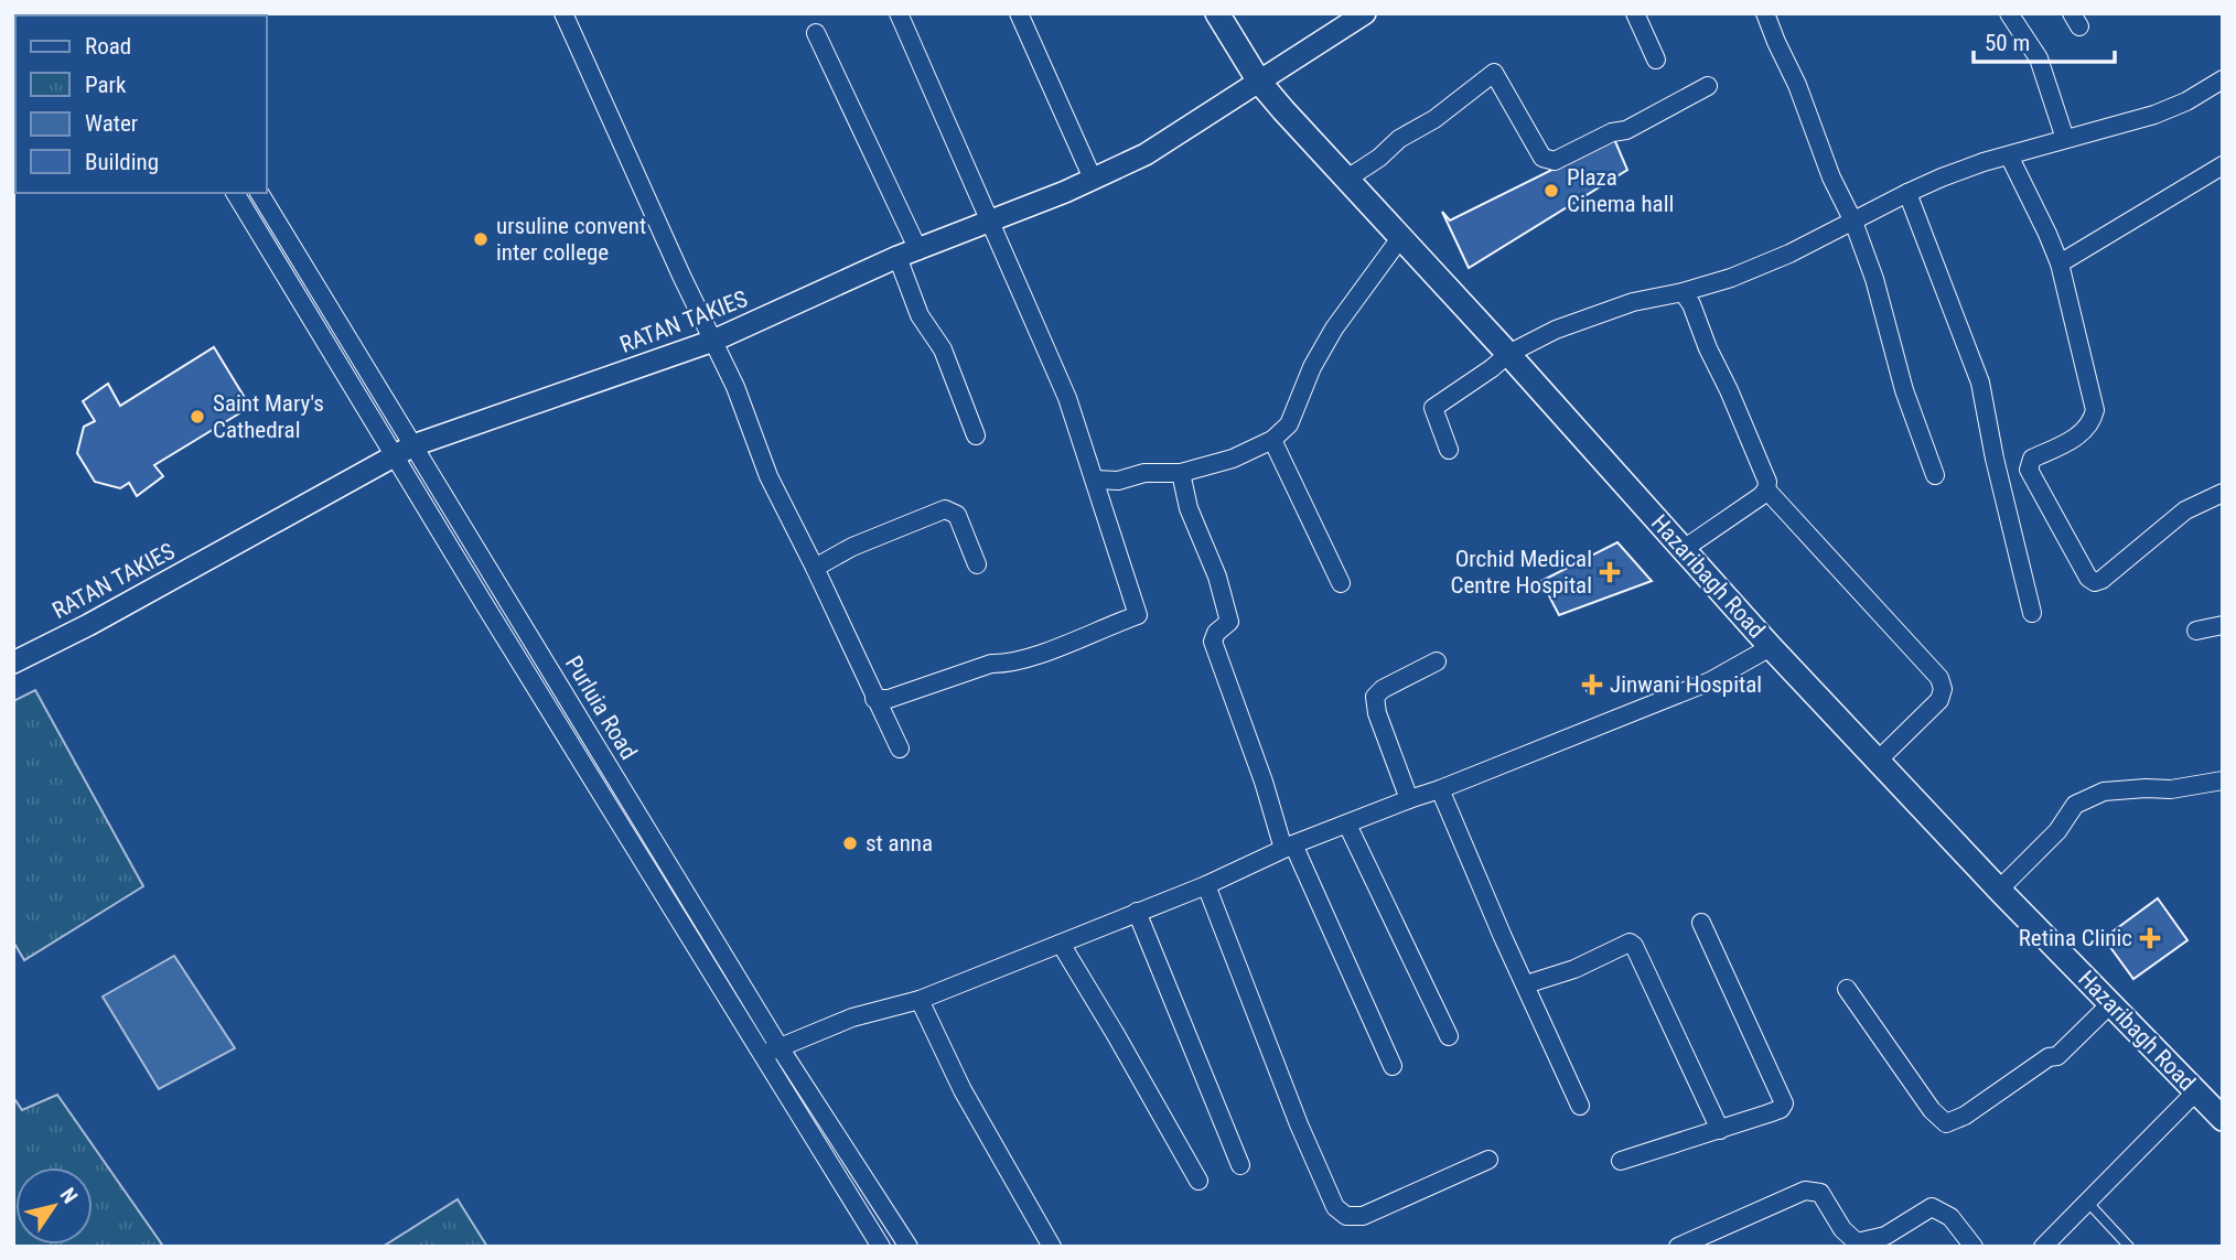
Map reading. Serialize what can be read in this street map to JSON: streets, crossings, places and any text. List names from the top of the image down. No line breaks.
{"streets":{"main road":["Hazaribagh Road"],"street":["RATAN TAKIES","Purluia Road"]},"crossings":[["RATAN TAKIES","Hazaribagh Road"],["RATAN TAKIES","Purluia Road"]],"places":{"other":["Plaza Cinema hall","ursuline convent inter college","Saint Mary's Cathedral","st anna"],"health":["Orchid Medical Centre Hospital","Jinwani Hospital","Retina Clinic"]},"legend":["Road","Park","Water","Building"],"scale_bar":"50 m","north":"top right"}
